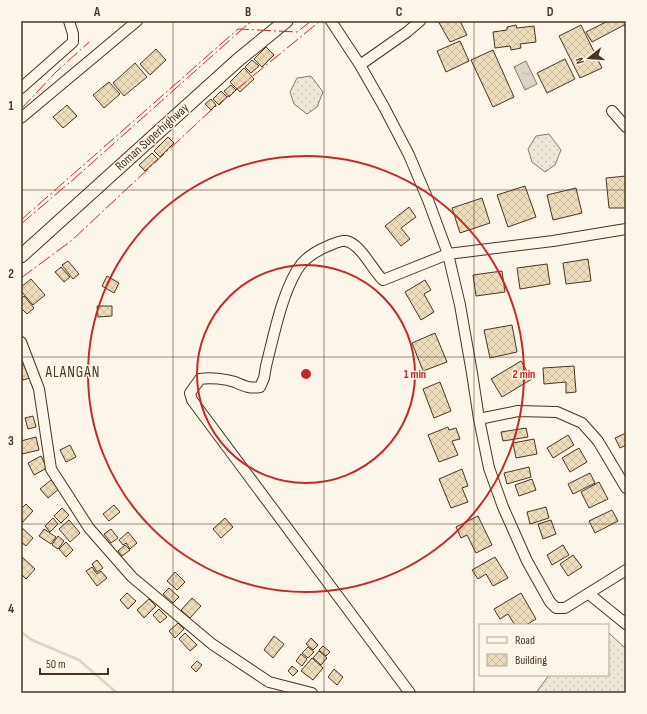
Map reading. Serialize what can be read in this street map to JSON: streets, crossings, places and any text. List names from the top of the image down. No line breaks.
{"streets":{"main road":["Roman Superhighway"]},"districts":["ALANGAN"],"legend":["Road","Building"],"scale_bar":"50 m","north":"left","grid":{"columns":["A","B","C","D"],"rows":["1","2","3","4"]},"rings":["1 min","2 min"]}
